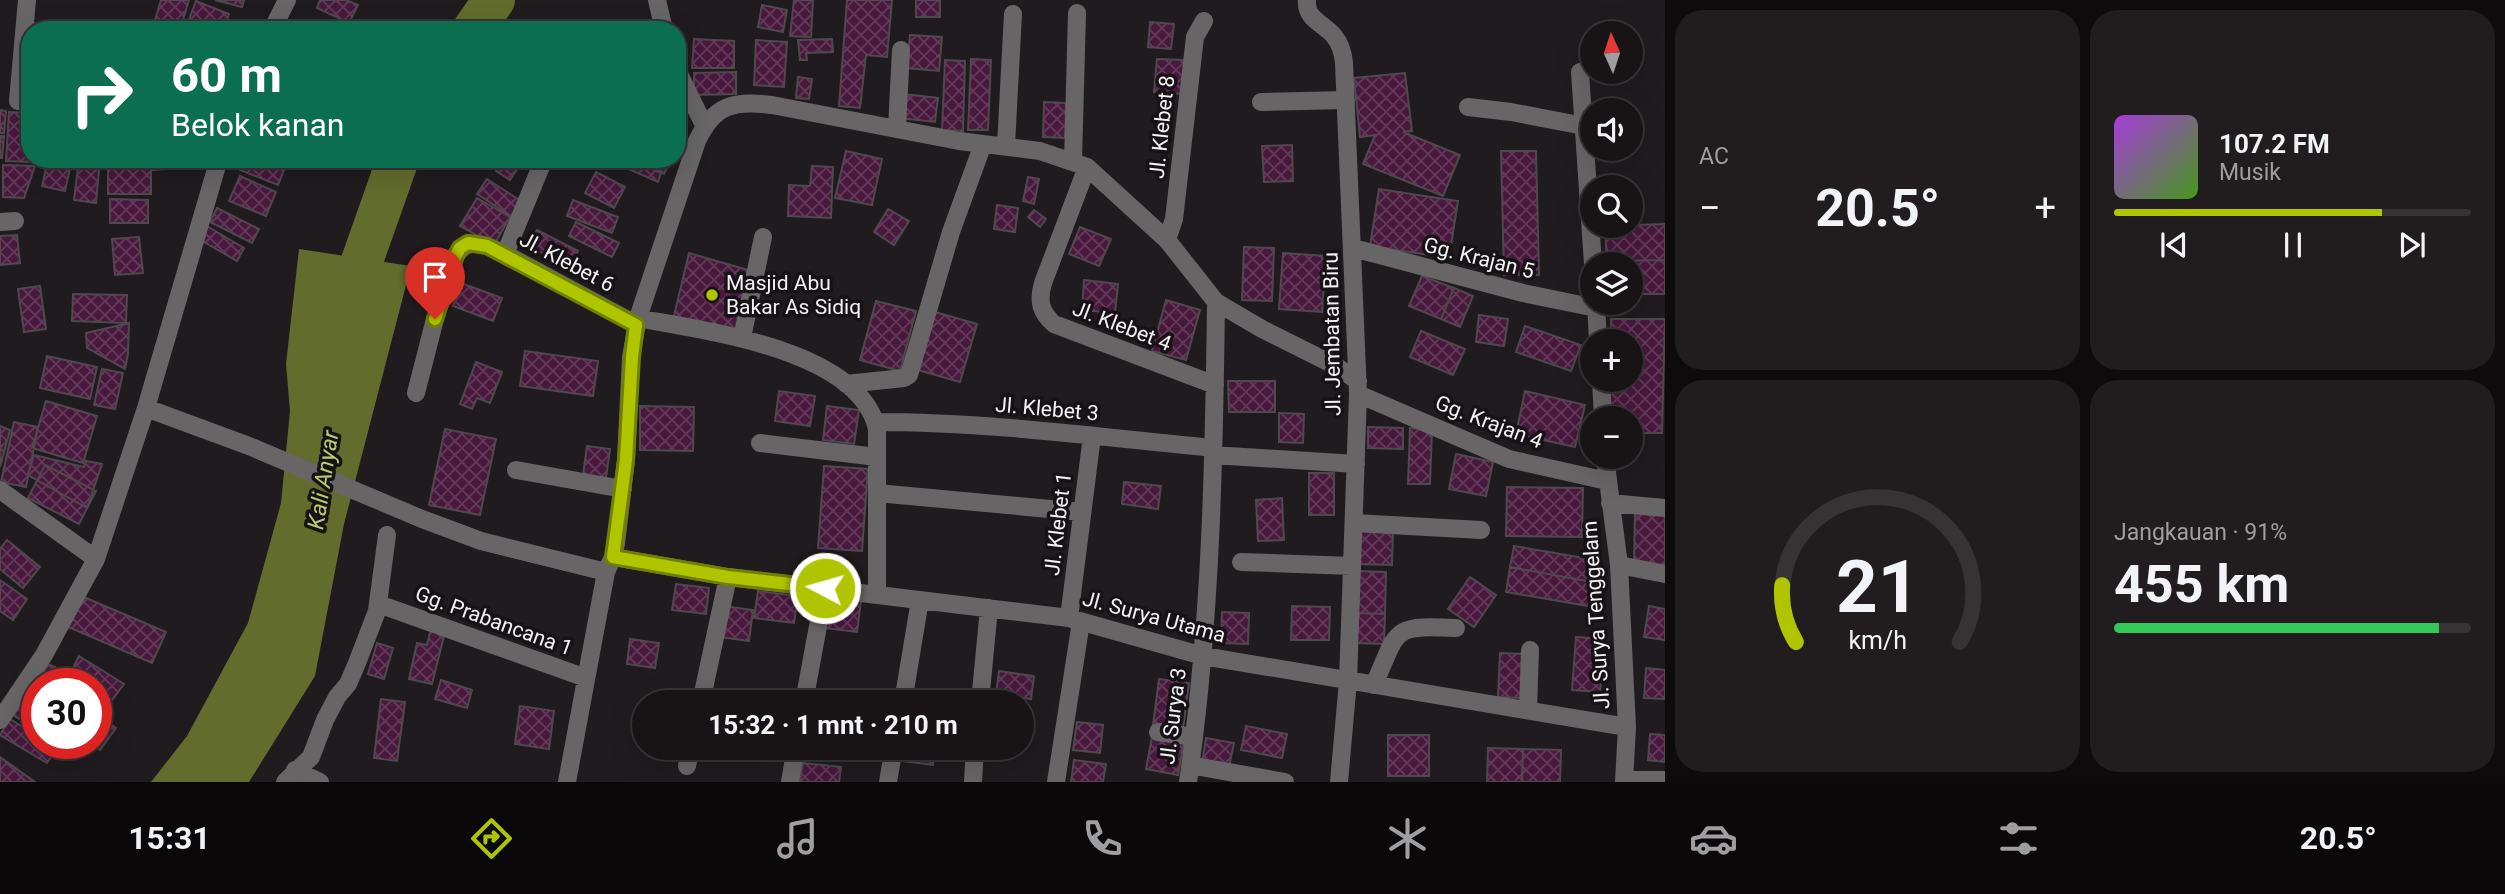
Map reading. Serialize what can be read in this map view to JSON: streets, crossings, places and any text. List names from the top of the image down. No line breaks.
{"streets":{"street":["Jl. Klebet 8","Gg. Krajan 5","Jl. Klebet 6","Jl. Klebet 4","Jl. Jembatan Biru","Jl. Klebet 3","Gg. Krajan 4","Jl. Klebet 1","Jl. Surya Tenggelam","Jl. Surya Utama","Gg. Prabancana 1","Jl. Surya 3"]},"crossings":[["Gg. Krajan 5","Jl. Jembatan Biru"],["Jl. Klebet 6","Jl. Klebet 3"],["Jl. Klebet 4","Jl. Surya 3"],["Jl. Jembatan Biru","Jl. Klebet 3"],["Jl. Jembatan Biru","Gg. Krajan 4"],["Jl. Jembatan Biru","Jl. Surya Utama"],["Jl. Klebet 3","Jl. Klebet 1"],["Jl. Klebet 3","Jl. Surya 3"],["Gg. Krajan 4","Jl. Surya Tenggelam"],["Gg. Krajan 4","Jl. Surya 3"],["Jl. Klebet 1","Jl. Surya Utama"],["Jl. Surya Tenggelam","Jl. Surya Utama"],["Jl. Surya Utama","Jl. Surya 3"]],"water":["Kali Anyar"],"places":["Masjid Abu Bakar As Sidiq"],"north":"top","page":{"tile":["AC",["Jangkauan · 91%","455 km"]],"map_buttons":["+","−"],"turn":["60 m","Belok kanan"],"song":["107.2 FM","Musik"],"heat":["−","20.5°","+"],"limit":"30","trip":"15:32 · 1 mnt · 210 m","tabs":["15:31","20.5°"],"gauge":["21","km/h"]}}
